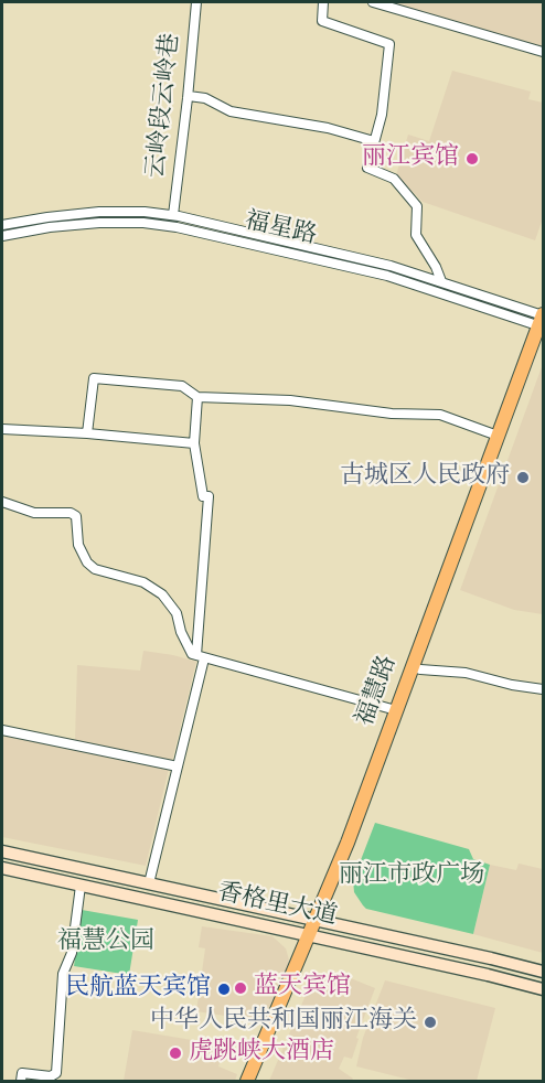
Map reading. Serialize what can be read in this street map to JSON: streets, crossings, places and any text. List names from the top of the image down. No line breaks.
{"streets":{"main road":["福慧路","香格里大道"],"street":["云岭段云岭巷","福星路"]},"crossings":[["云岭段云岭巷","福星路"],["福星路","福慧路"],["福慧路","香格里大道"]],"parks":["丽江市政广场","福慧公园"],"places":["丽江宾馆","古城区人民政府","蓝天宾馆","民航蓝天宾馆","中华人民共和国丽江海关","虎跳峡大酒店"]}
